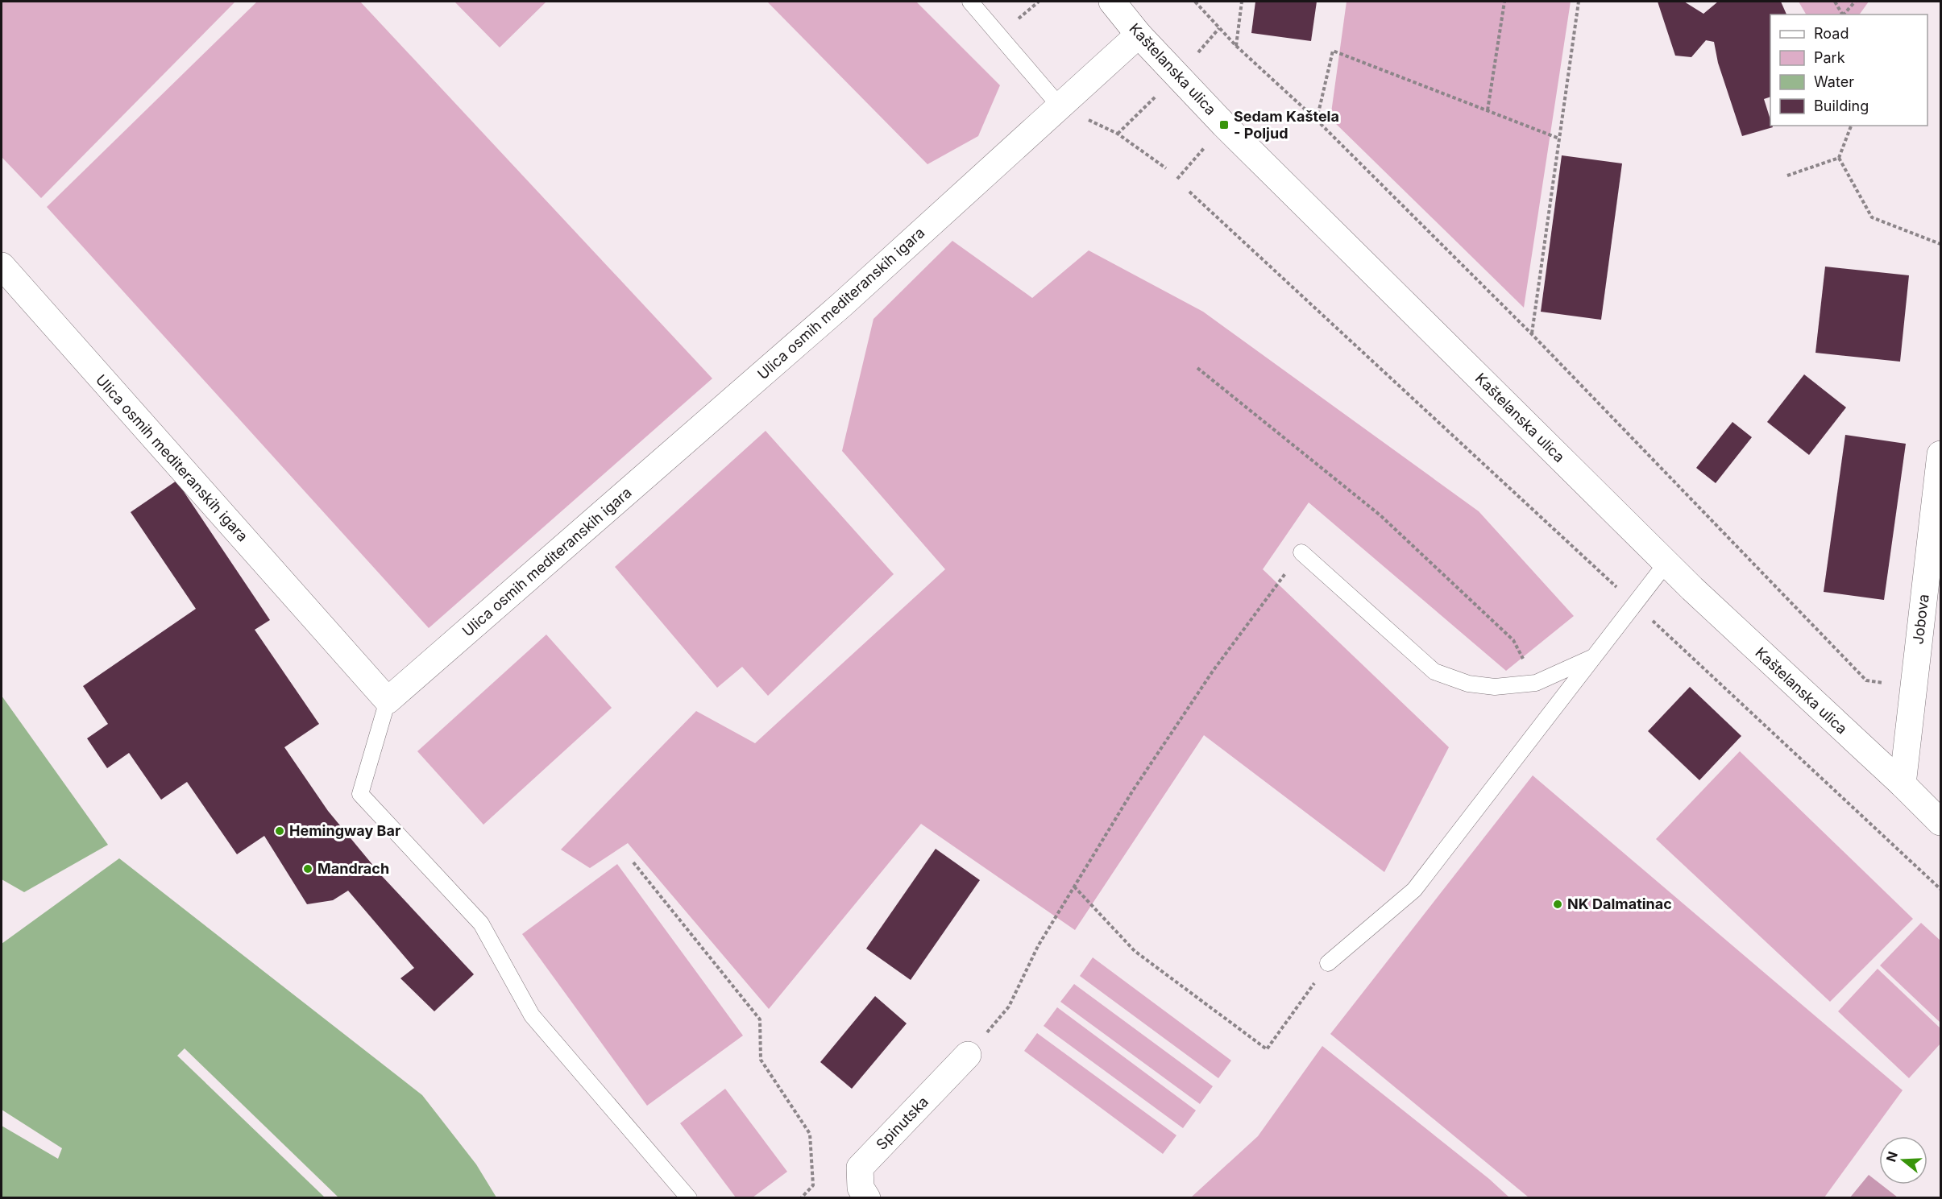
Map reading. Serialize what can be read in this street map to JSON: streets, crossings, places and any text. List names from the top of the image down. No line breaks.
{"streets":{"street":["Kaštelanska ulica","Ulica osmih mediteranskih igara","Jobova","Spinutska"]},"crossings":[["Kaštelanska ulica","Ulica osmih mediteranskih igara"],["Kaštelanska ulica","Jobova"]],"places":{"transit":["Sedam Kaštela - Poljud"],"other":["Hemingway Bar","Mandrach","NK Dalmatinac"]},"legend":["Road","Park","Water","Building"],"north":"left"}
